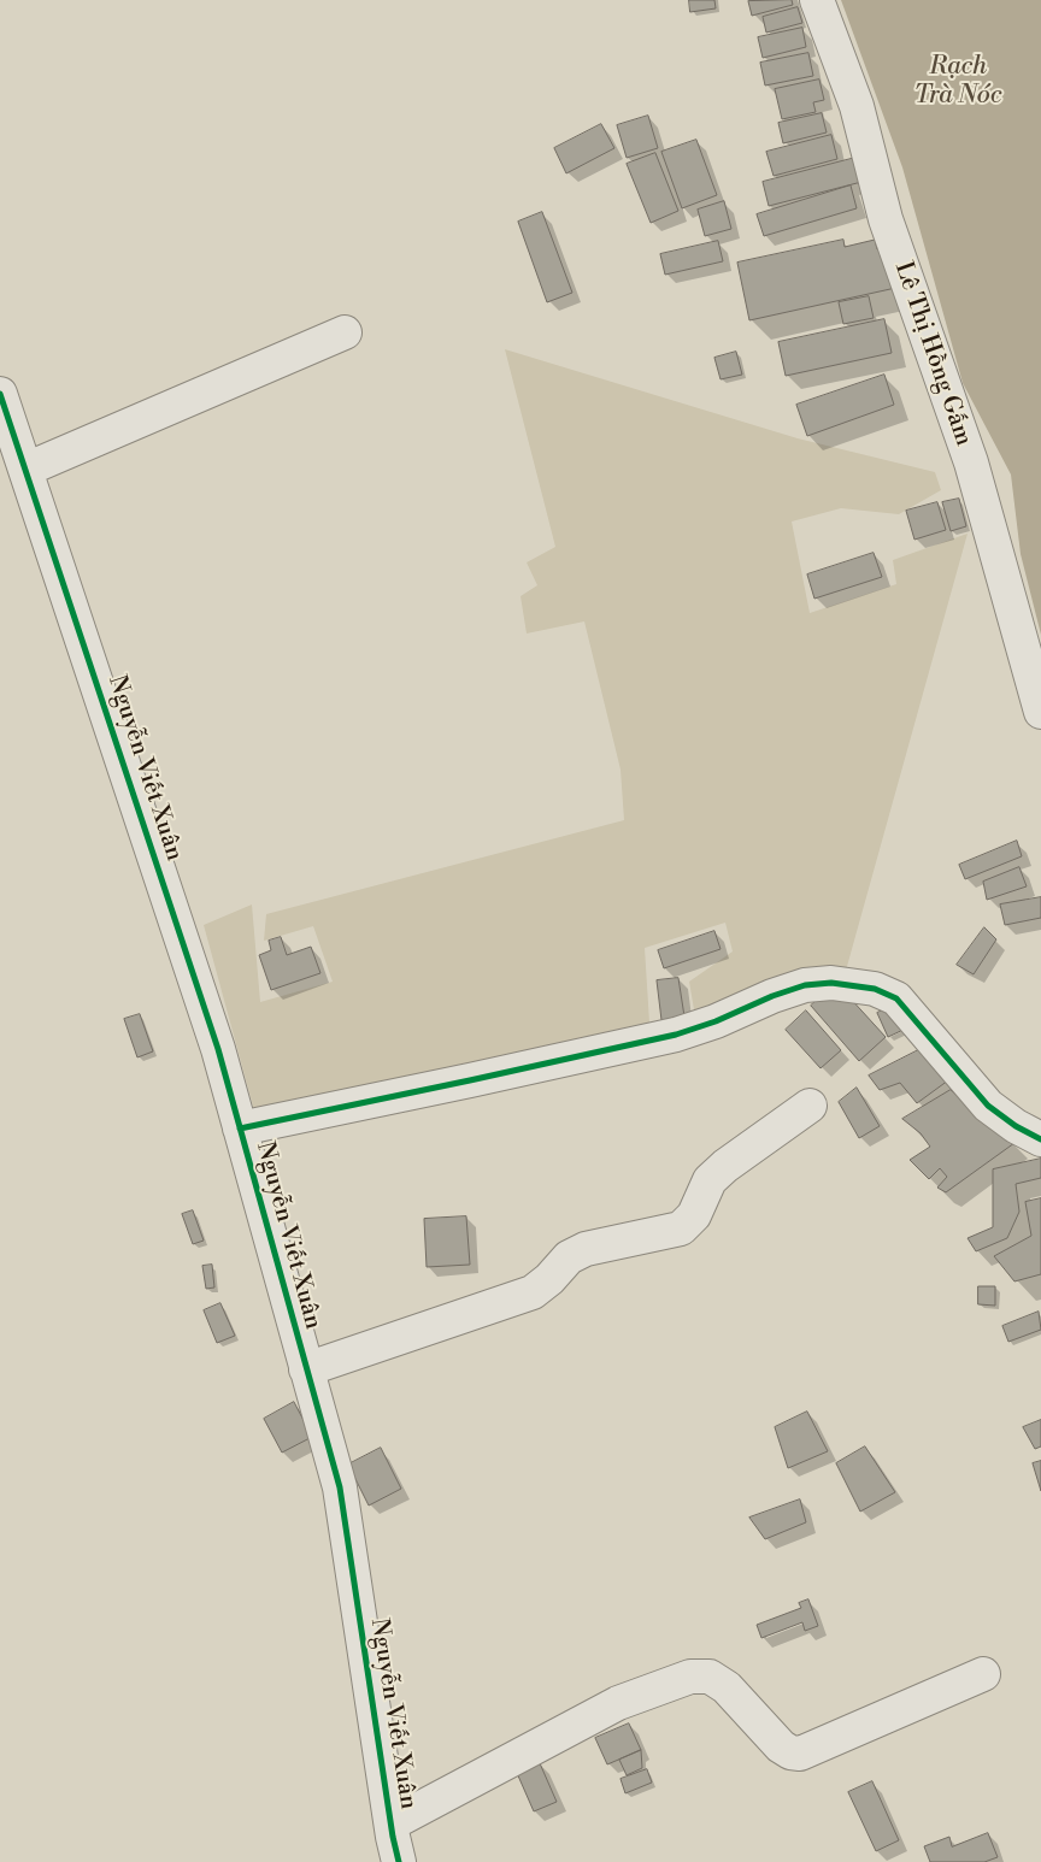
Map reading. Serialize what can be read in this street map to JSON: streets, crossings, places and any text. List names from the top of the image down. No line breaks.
{"streets":{"street":["Lê Thị Hồng Gấm","Nguyễn Viết Xuân"]},"water":["Rạch Trà Nóc"]}
